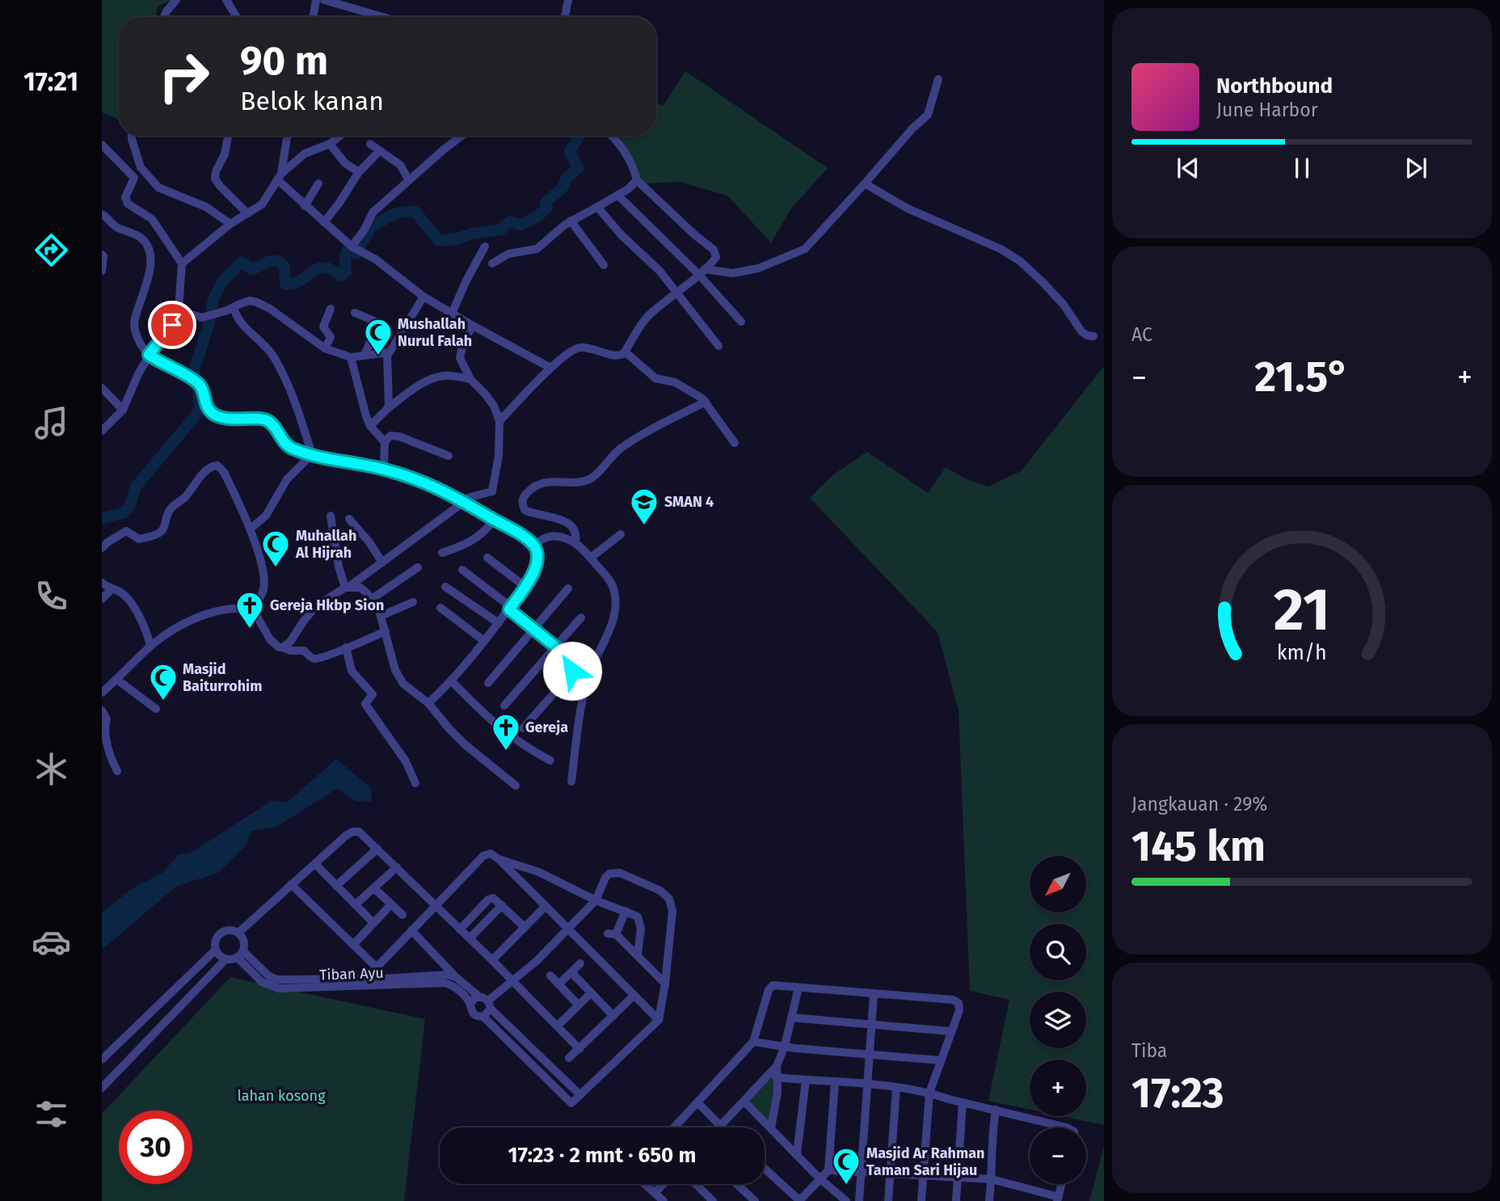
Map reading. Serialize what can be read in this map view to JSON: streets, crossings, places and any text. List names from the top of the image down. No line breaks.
{"streets":{"street":["Tiban Ayu"]},"parks":["lahan kosong"],"places":{"mosque":["Mushallah Nurul Falah","Muhallah Al Hijrah","Masjid Baiturrohim","Masjid Ar Rahman Taman Sari Hijau"],"school or university":["SMAN 4"],"church":["Gereja Hkbp Sion","Gereja"]},"north":"bottom left","page":{"tabs":"17:21","turn":["90 m","Belok kanan"],"song":["Northbound","June Harbor"],"tile":["AC",["Jangkauan · 29%","145 km"],["Tiba","17:23"]],"heat":["−","21.5°","+"],"map_buttons":["+","−"],"limit":"30","trip":"17:23 · 2 mnt · 650 m","gauge":["21","km/h"]}}
